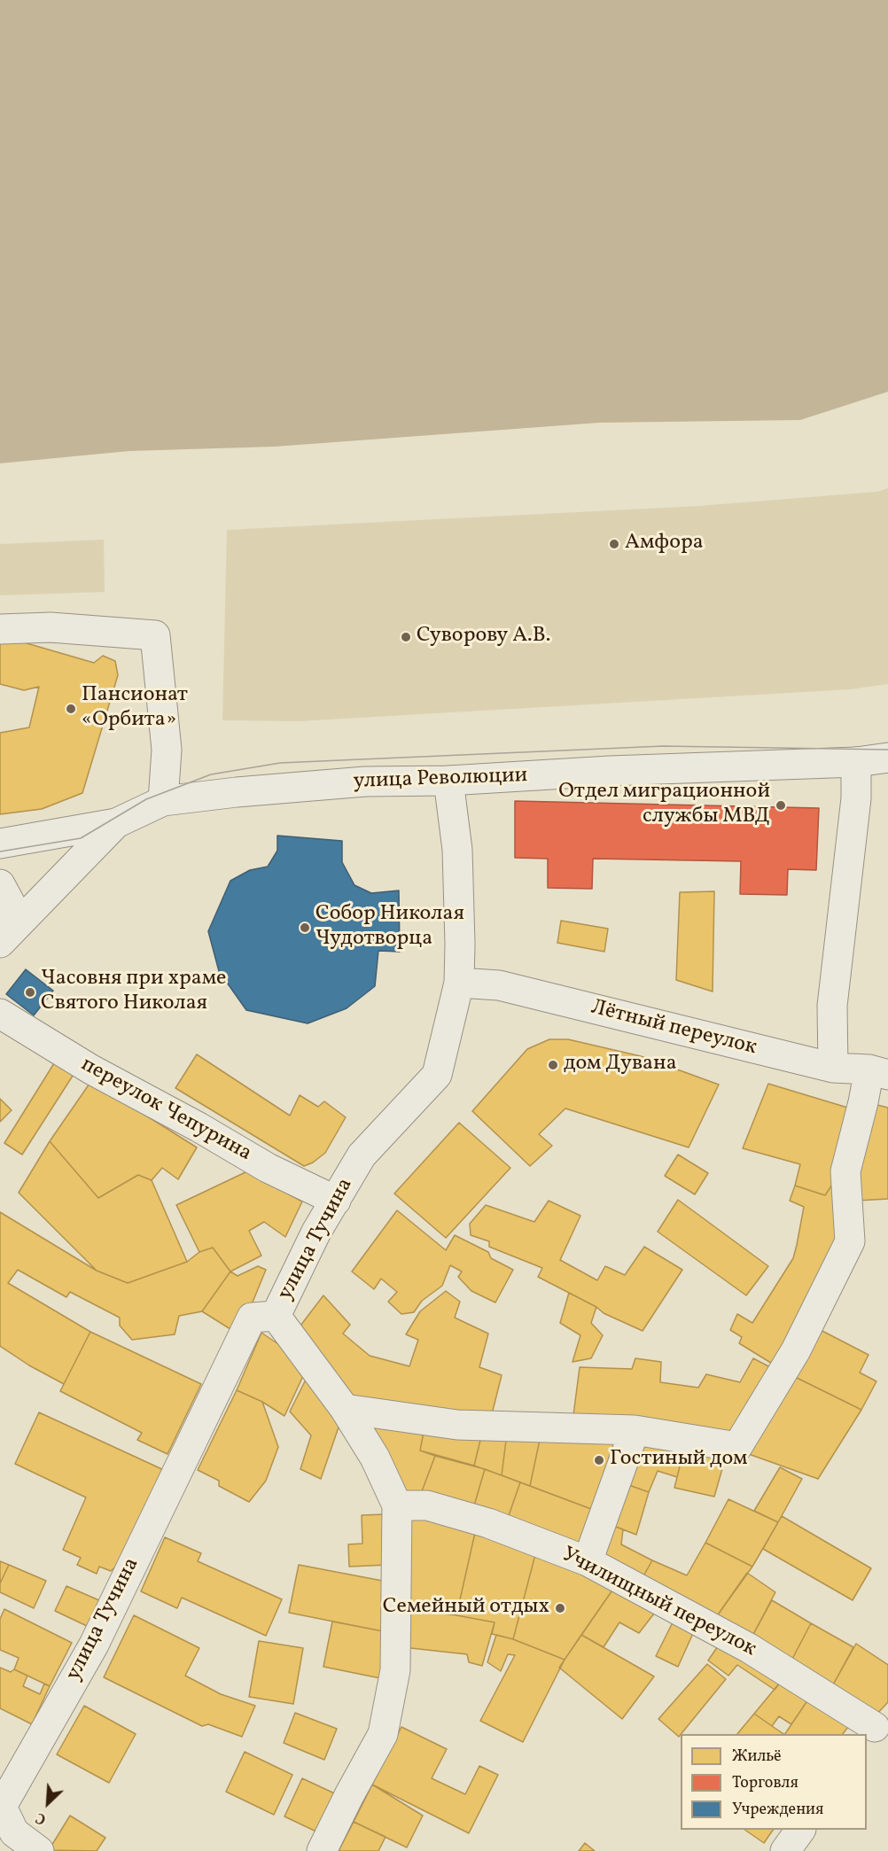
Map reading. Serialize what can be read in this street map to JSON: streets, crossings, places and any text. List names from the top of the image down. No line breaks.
{"streets":{"street":["улица Революции","Лётный переулок","переулок Чепурина","улица Тучина","Училищный переулок"]},"crossings":[["улица Революции","улица Тучина"],["Лётный переулок","улица Тучина"],["переулок Чепурина","улица Тучина"]],"places":["Амфора","Суворову А.В.","Пансионат «Орбита»","Отдел миграционной службы МВД","Собор Николая Чудотворца","Часовня при храме Святого Николая","дом Дувана","Гостиный дом","Семейный отдых"],"legend":["Жильё","Торговля","Учреждения"],"north":"bottom left"}
